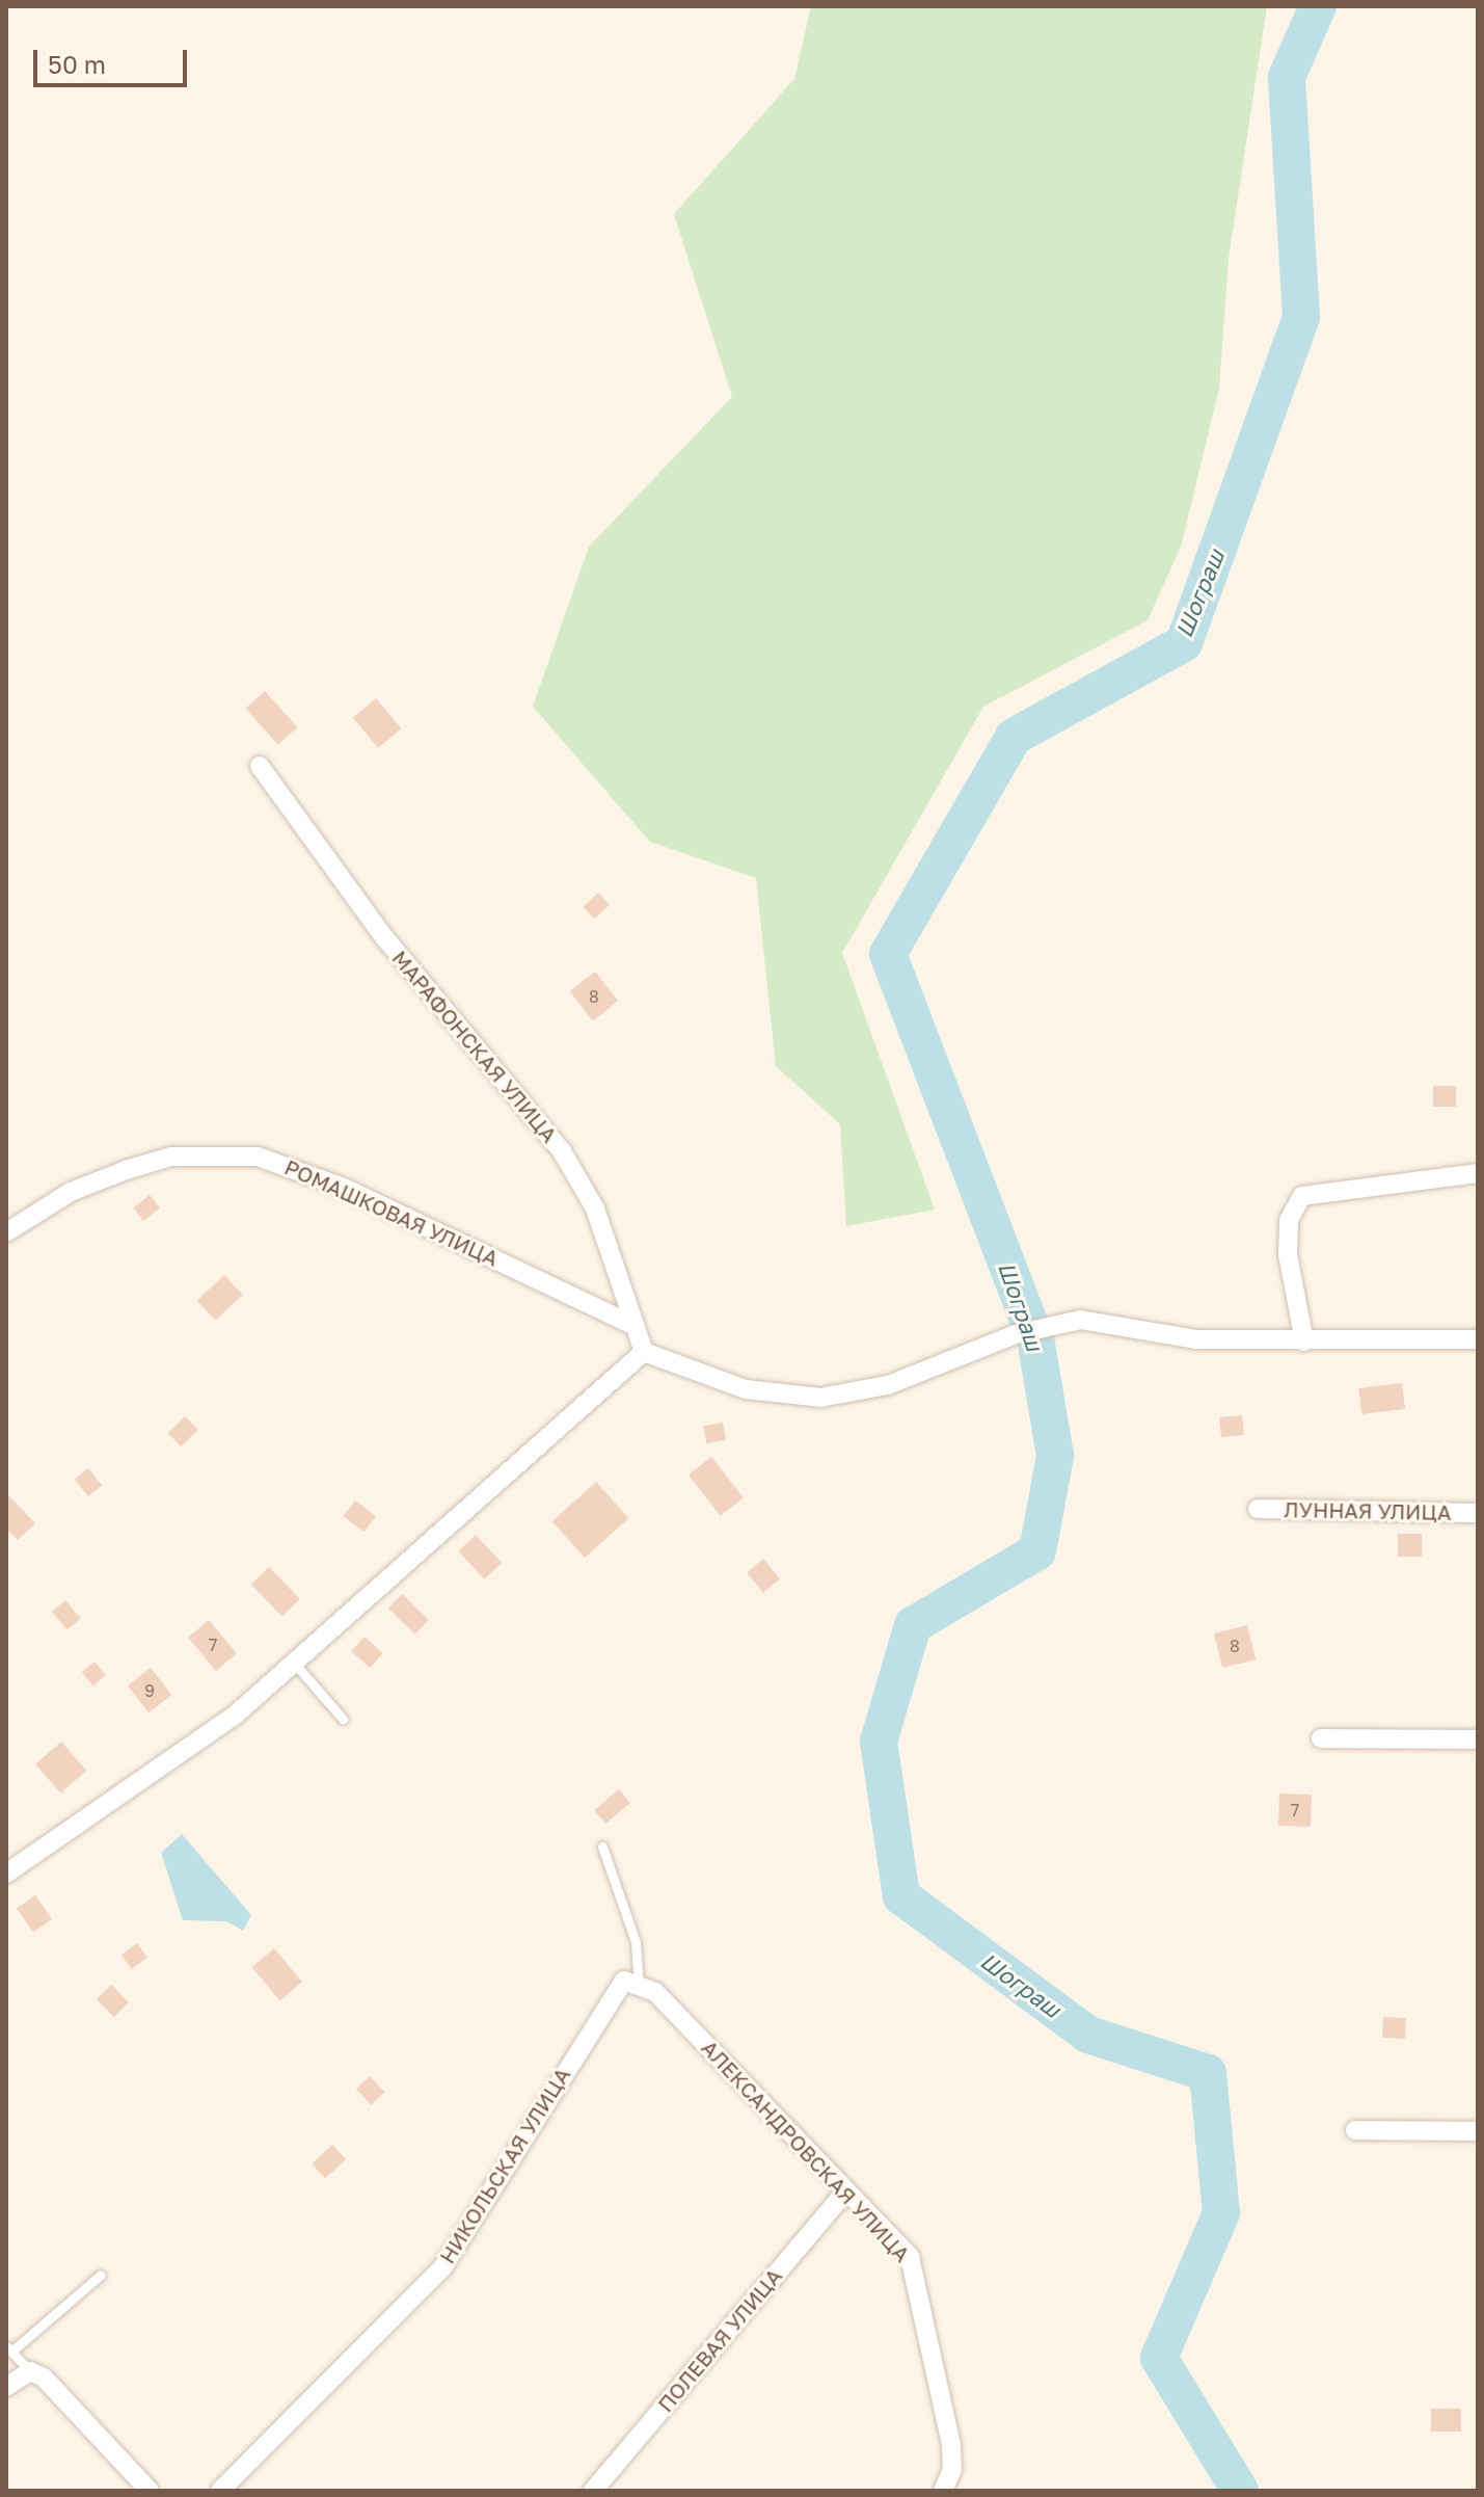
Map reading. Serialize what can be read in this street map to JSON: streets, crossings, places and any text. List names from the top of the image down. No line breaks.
{"streets":{"street":["МАРАФОНСКАЯ УЛИЦА","РОМАШКОВАЯ УЛИЦА","ЛУННАЯ УЛИЦА","АЛЕКСАНДРОВСКАЯ УЛИЦА","НИКОЛЬСКАЯ УЛИЦА","ПОЛЕВАЯ УЛИЦА"]},"crossings":[["МАРАФОНСКАЯ УЛИЦА","РОМАШКОВАЯ УЛИЦА"],["АЛЕКСАНДРОВСКАЯ УЛИЦА","НИКОЛЬСКАЯ УЛИЦА"],["АЛЕКСАНДРОВСКАЯ УЛИЦА","ПОЛЕВАЯ УЛИЦА"]],"water":["Шограш"],"house_numbers":["8","7","8","9","7"],"scale_bar":"50 m"}
